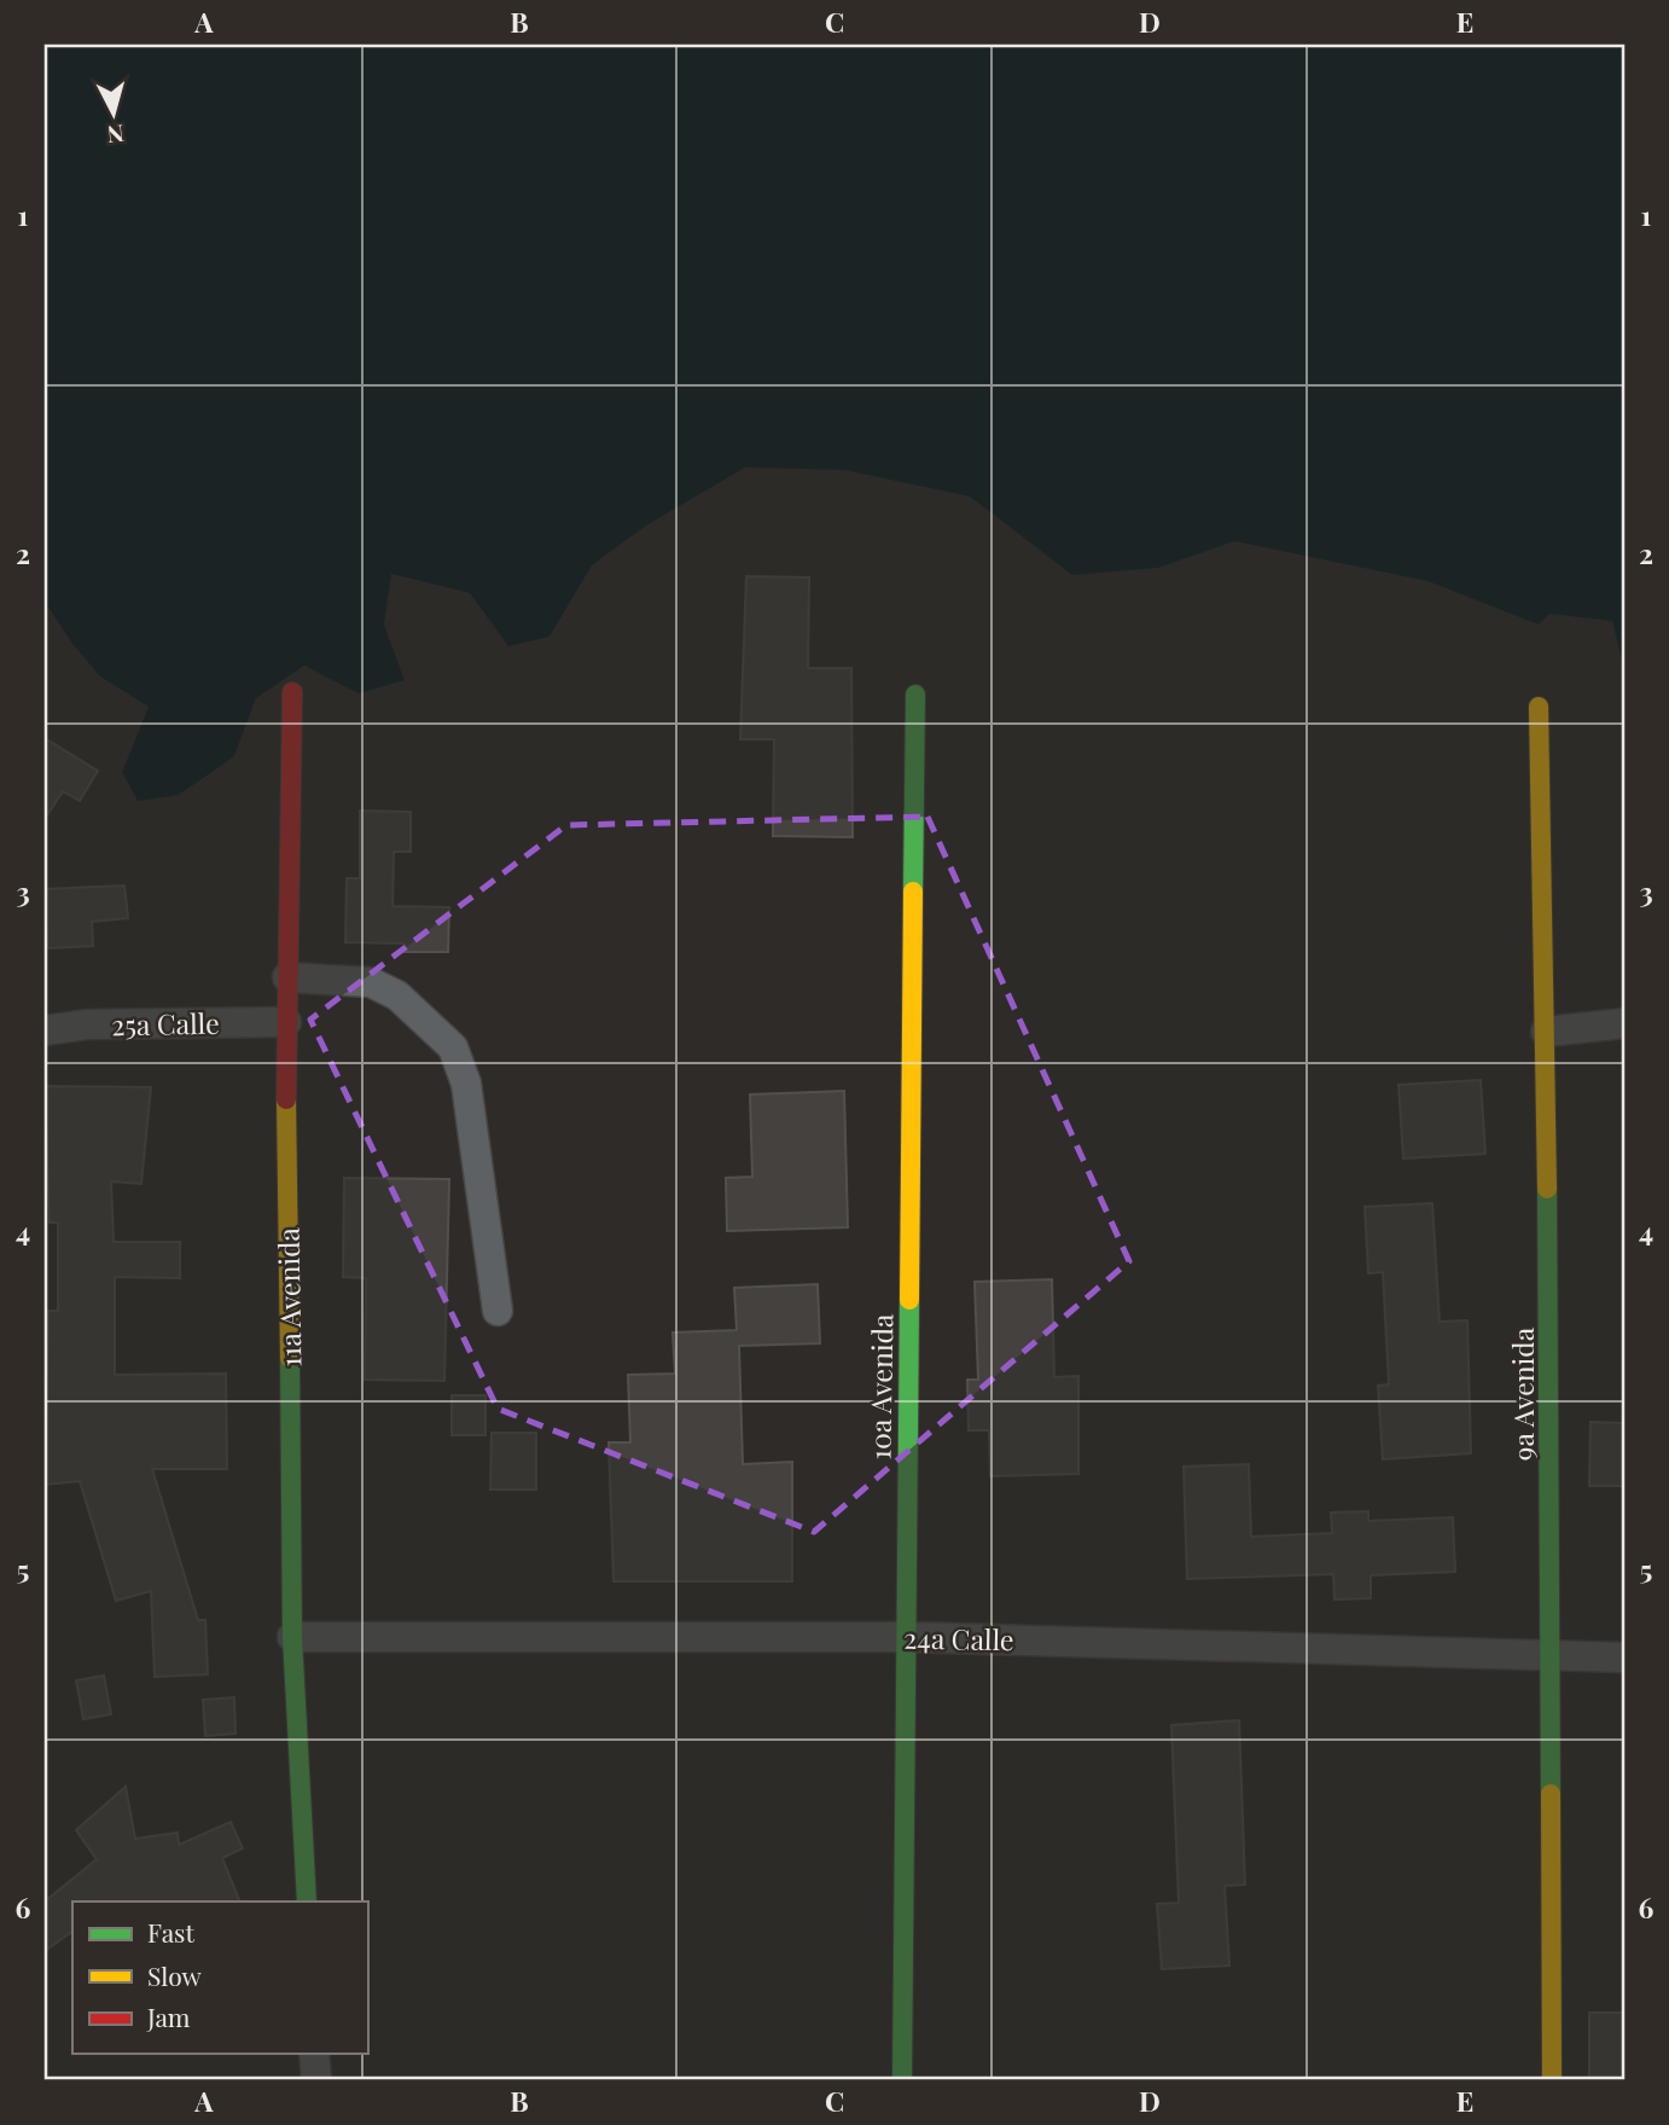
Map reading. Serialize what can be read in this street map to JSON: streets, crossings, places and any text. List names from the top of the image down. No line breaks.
{"streets":{"street":["25a Calle","11a Avenida","10a Avenida","9a Avenida","24a Calle"]},"crossings":[["25a Calle","11a Avenida"],["11a Avenida","24a Calle"],["10a Avenida","24a Calle"],["9a Avenida","24a Calle"]],"legend":["Fast","Slow","Jam"],"north":"bottom","grid":{"columns":["A","B","C","D","E"],"rows":["1","2","3","4","5","6"]}}
